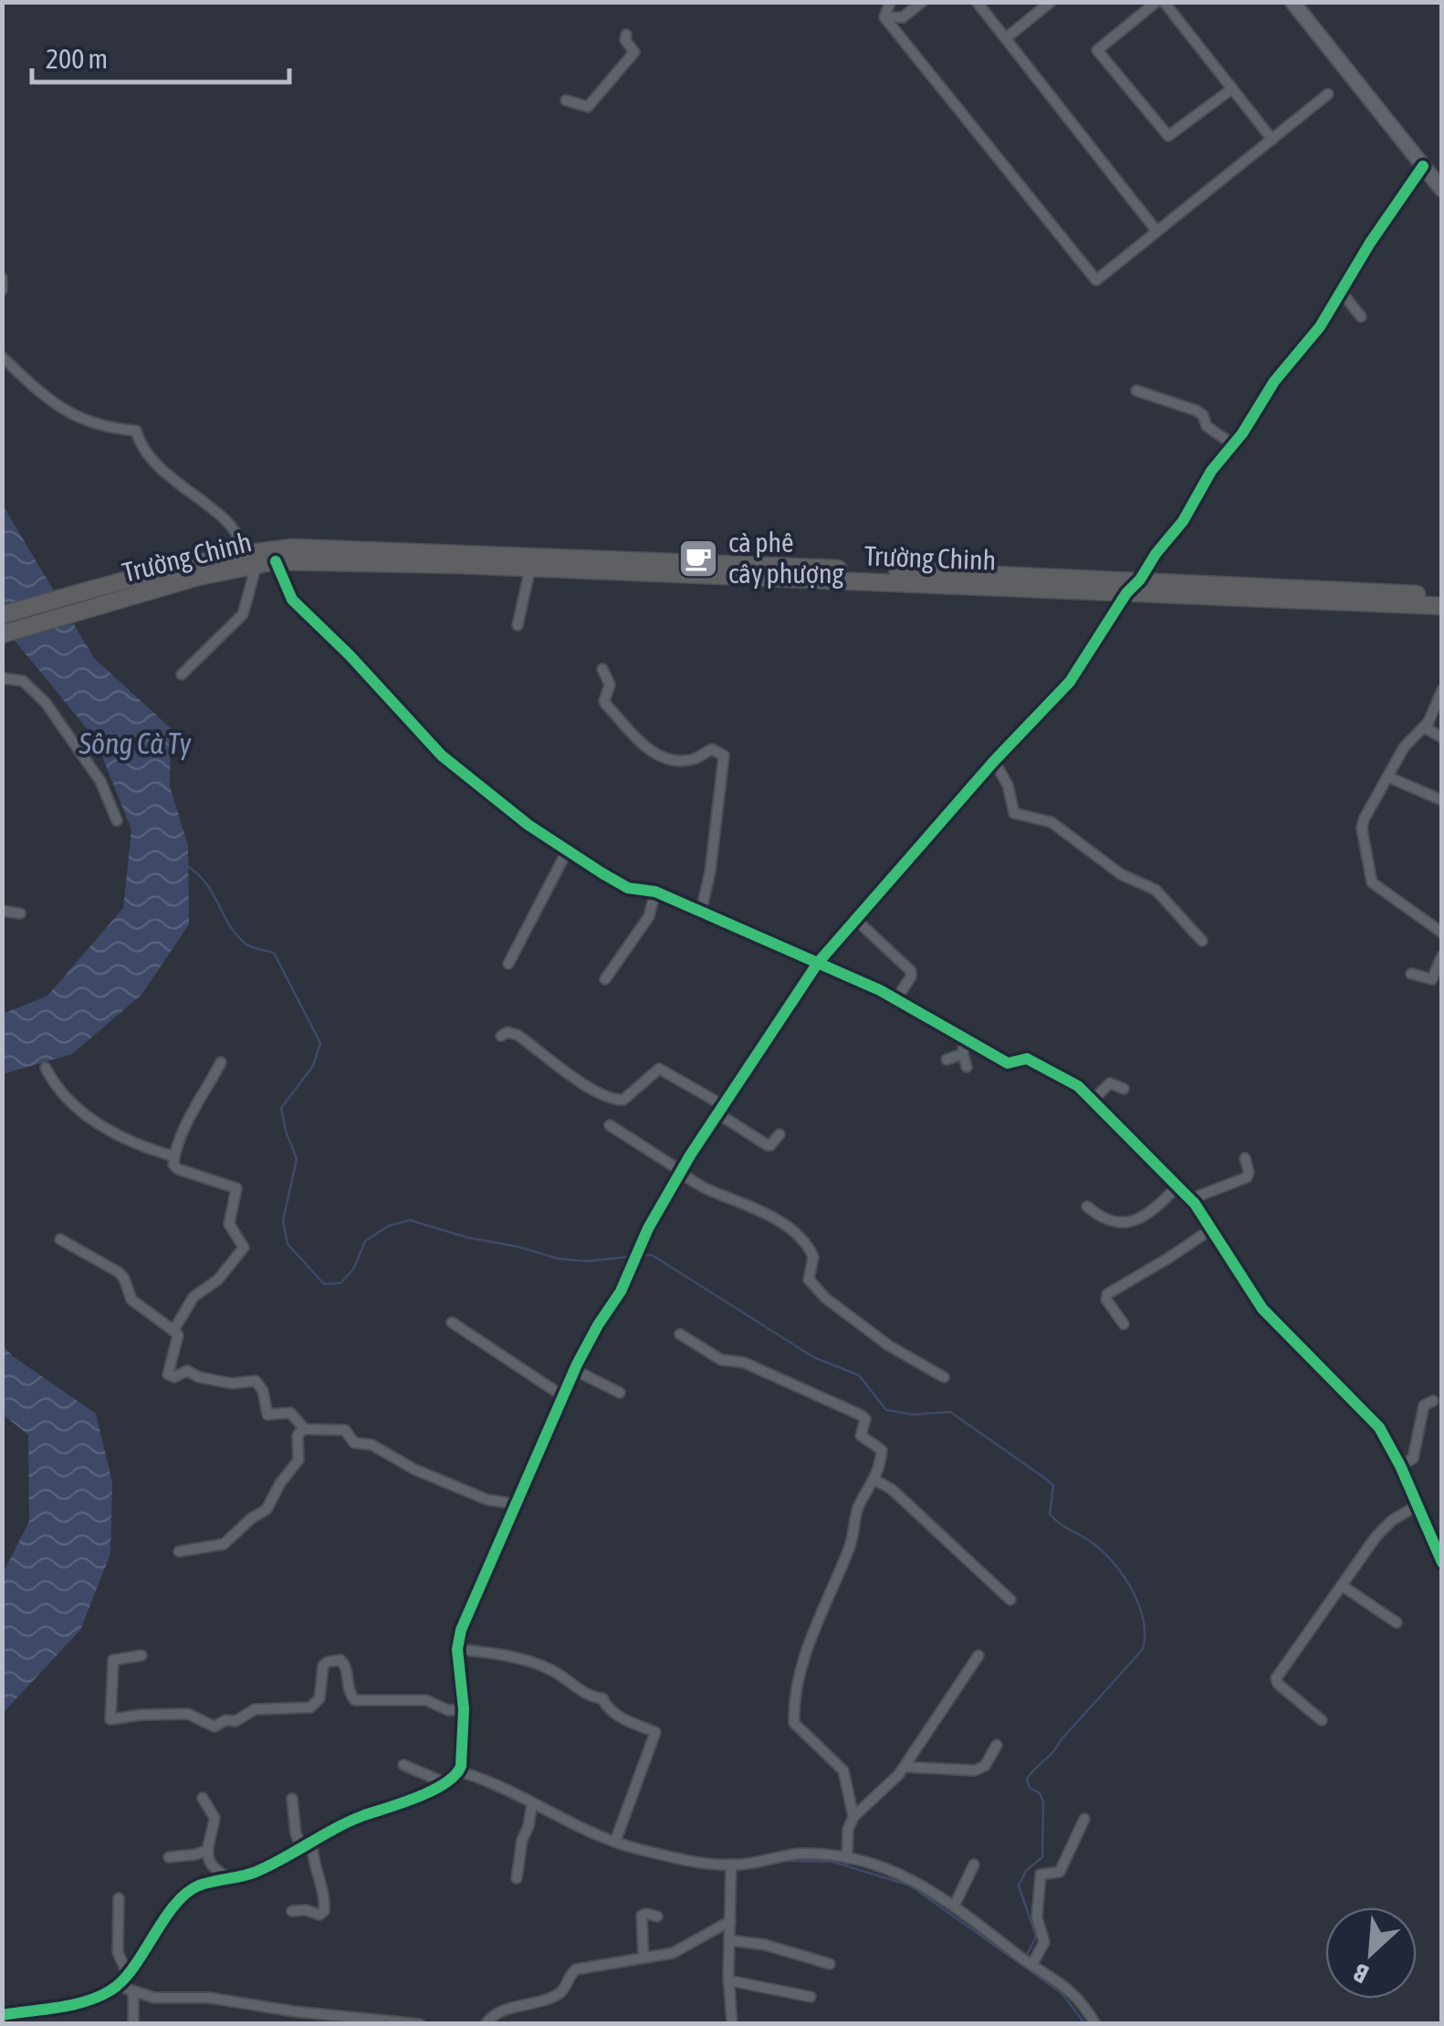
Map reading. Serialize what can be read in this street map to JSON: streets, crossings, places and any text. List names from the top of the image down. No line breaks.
{"streets":{"highway":["Trường Chinh"]},"water":["Sông Cà Ty"],"places":{"cafe":["cà phê cây phượng"]},"scale_bar":"200 m","north":"bottom left"}
